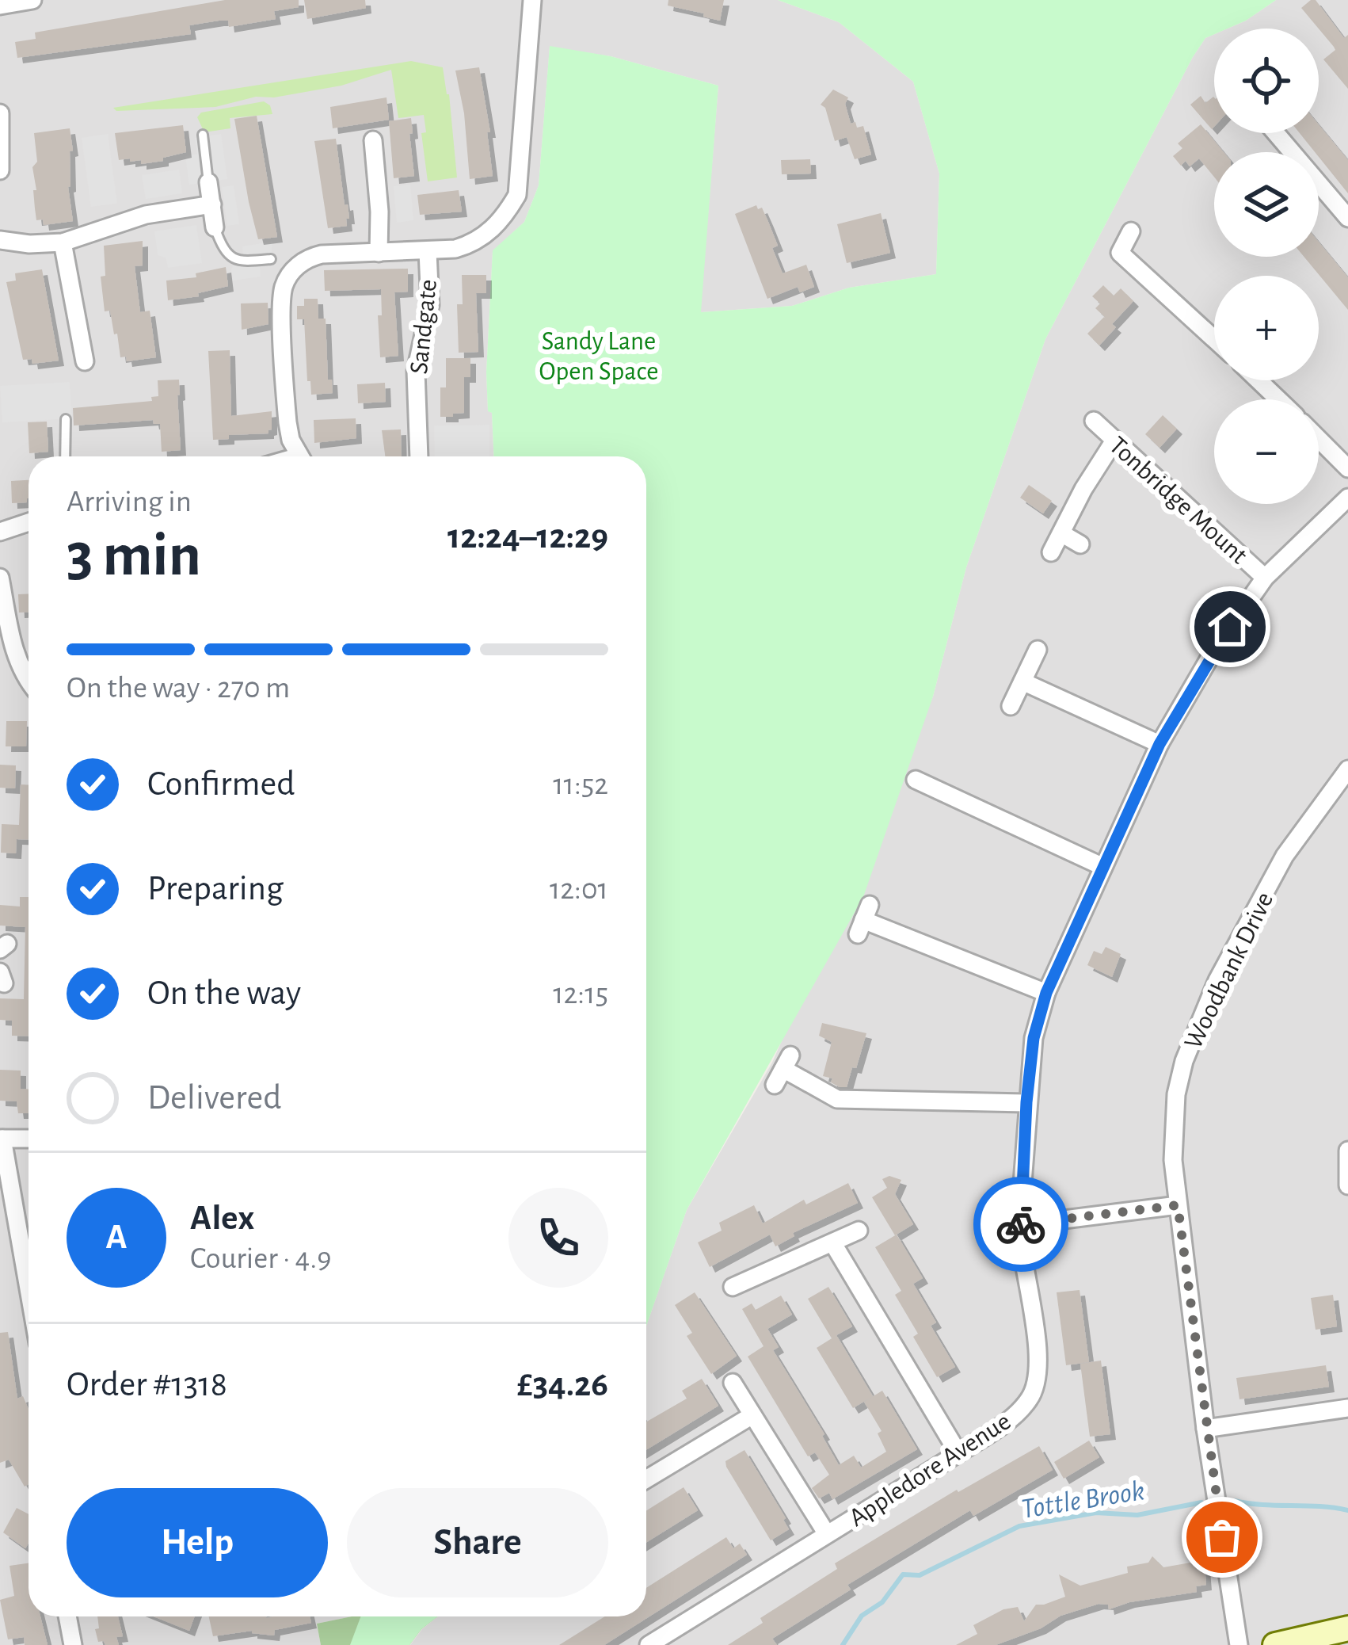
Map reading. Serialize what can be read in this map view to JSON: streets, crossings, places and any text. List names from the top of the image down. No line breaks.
{"streets":{"street":["Sandgate","Tonbridge Mount","Woodbank Drive","Appledore Avenue"]},"crossings":[["Tonbridge Mount","Appledore Avenue"]],"water":["Tottle Brook"],"parks":["Sandy Lane Open Space"],"page":{"map_buttons":["+","−"],"heading":["3 min","Arriving in","12:24–12:29"],"panel":["Alex","Courier · 4.9","Order #1318","£34.26"],"bar":"On the way · 270 m","list":[["Confirmed","11:52"],["Preparing","12:01"],["On the way","12:15"],"Delivered"],"round":"A","buttons":["Help","Share"]}}
